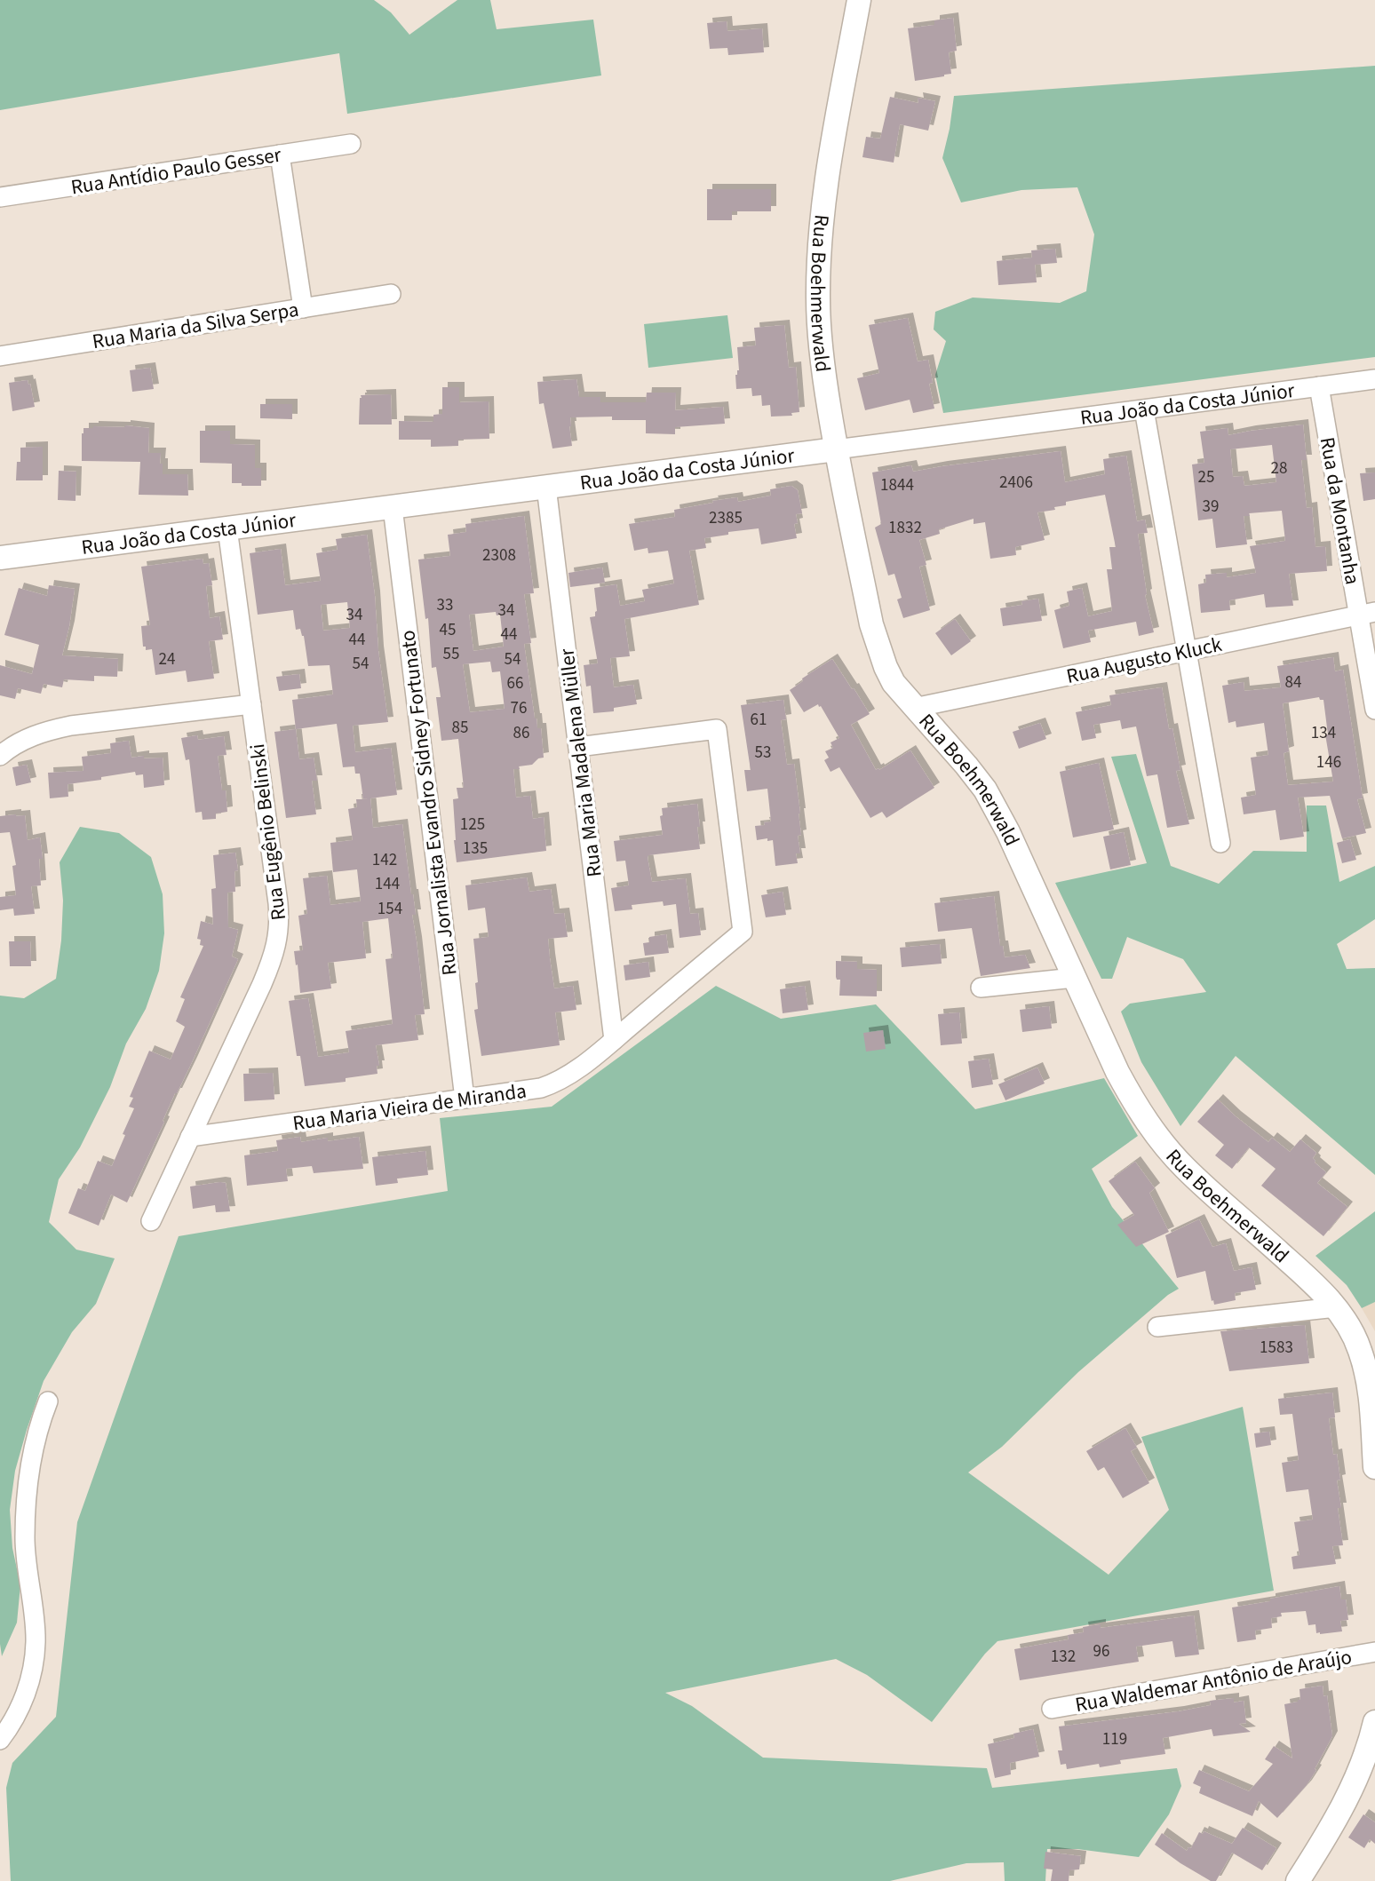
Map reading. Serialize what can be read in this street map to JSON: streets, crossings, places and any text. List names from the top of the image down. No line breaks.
{"streets":{"main road":["Rua Boehmerwald","Rua João da Costa Júnior"],"street":["Rua Antídio Paulo Gesser","Rua Maria da Silva Serpa","Rua da Montanha","Rua Augusto Kluck","Rua Maria Madalena Müller","Rua Jornalista Evandro Sidney Fortunato","Rua Eugênio Belinski","Rua Maria Vieira de Miranda","Rua Waldemar Antônio de Araújo"]},"crossings":[["Rua Boehmerwald","Rua João da Costa Júnior"],["Rua Boehmerwald","Rua Augusto Kluck"],["Rua João da Costa Júnior","Rua da Montanha"],["Rua João da Costa Júnior","Rua Maria Madalena Müller"],["Rua João da Costa Júnior","Rua Jornalista Evandro Sidney Fortunato"],["Rua João da Costa Júnior","Rua Eugênio Belinski"],["Rua da Montanha","Rua Augusto Kluck"],["Rua Maria Madalena Müller","Rua Maria Vieira de Miranda"],["Rua Jornalista Evandro Sidney Fortunato","Rua Maria Vieira de Miranda"],["Rua Eugênio Belinski","Rua Maria Vieira de Miranda"]],"house_numbers":["28","25","2406","1844","39","2385","1832","2308","33","34","34","45","44","44","55","24","54","54","84","66","76","61","85","86","134","53","146","125","135","142","144","154","1583","96","132","119"]}
